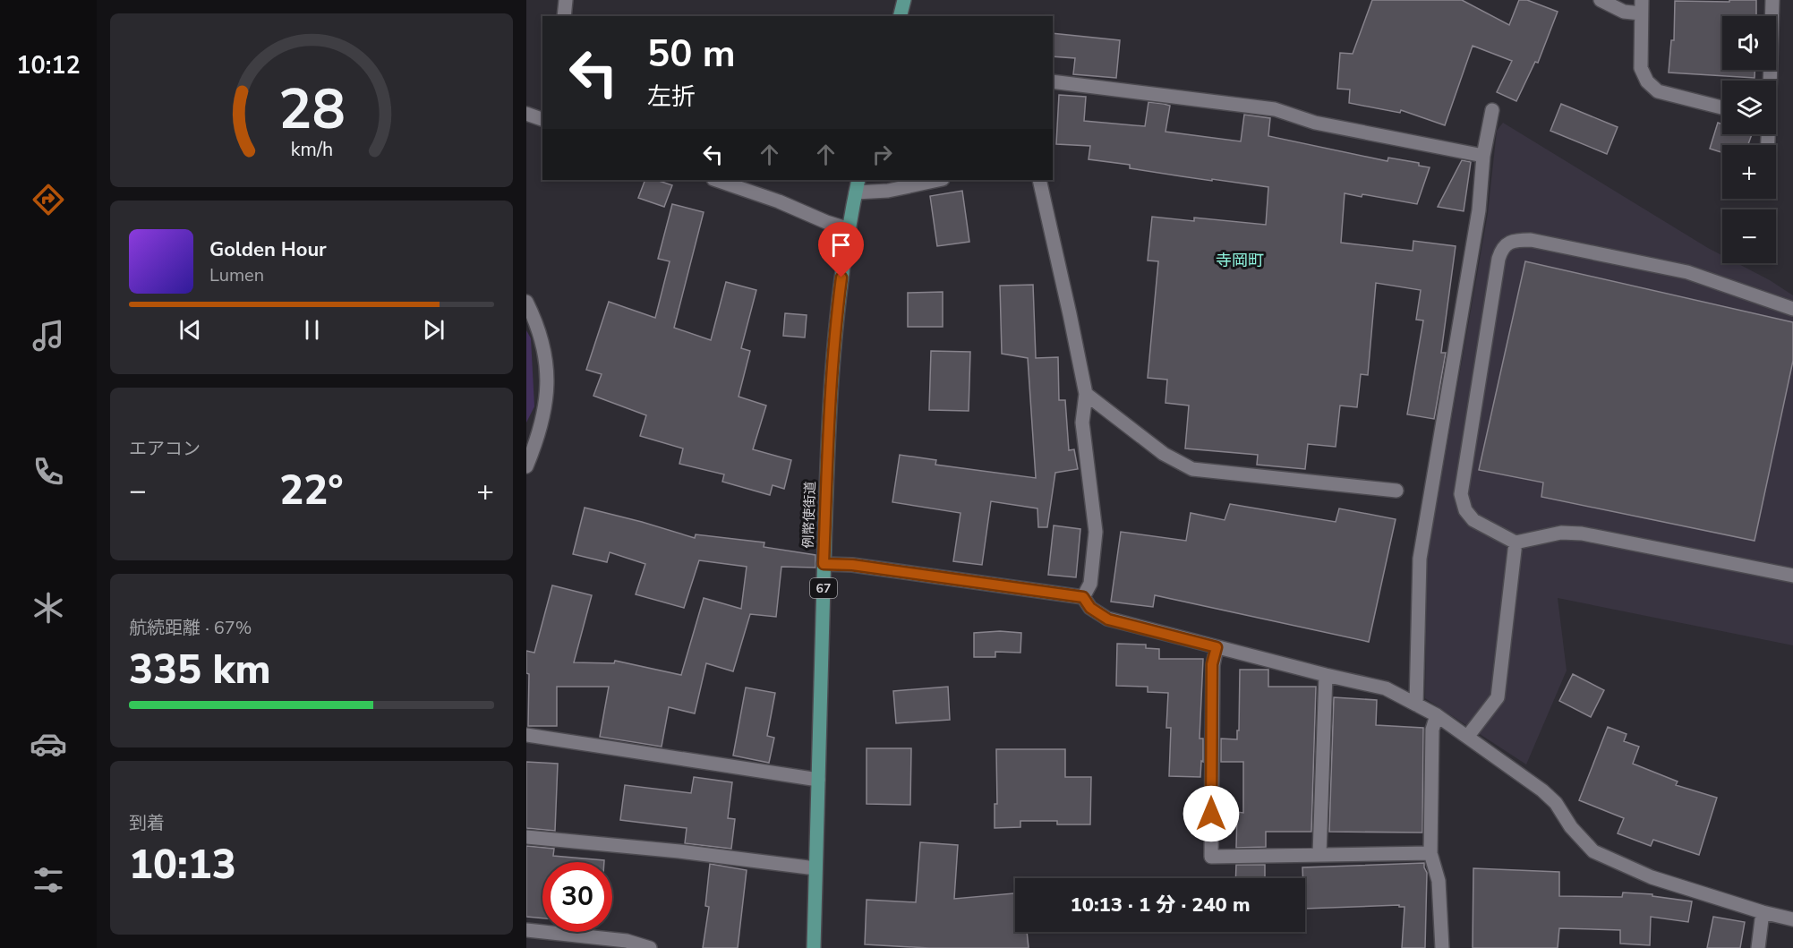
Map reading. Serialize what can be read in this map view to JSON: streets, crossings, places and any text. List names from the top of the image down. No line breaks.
{"streets":{"main road":["例幣使街道","67"]},"crossings":[["例幣使街道","67"]],"districts":["寺岡町"],"page":{"tabs":"10:12","map_buttons":["+","−"],"turn":["50 m","左折"],"song":["Golden Hour","Lumen"],"tile":["エアコン",["航続距離 · 67%","335 km"],["到着","10:13"]],"heat":["−","22°","+"],"limit":"30","trip":"10:13 · 1 分 · 240 m","gauge":["28","km/h"]}}
